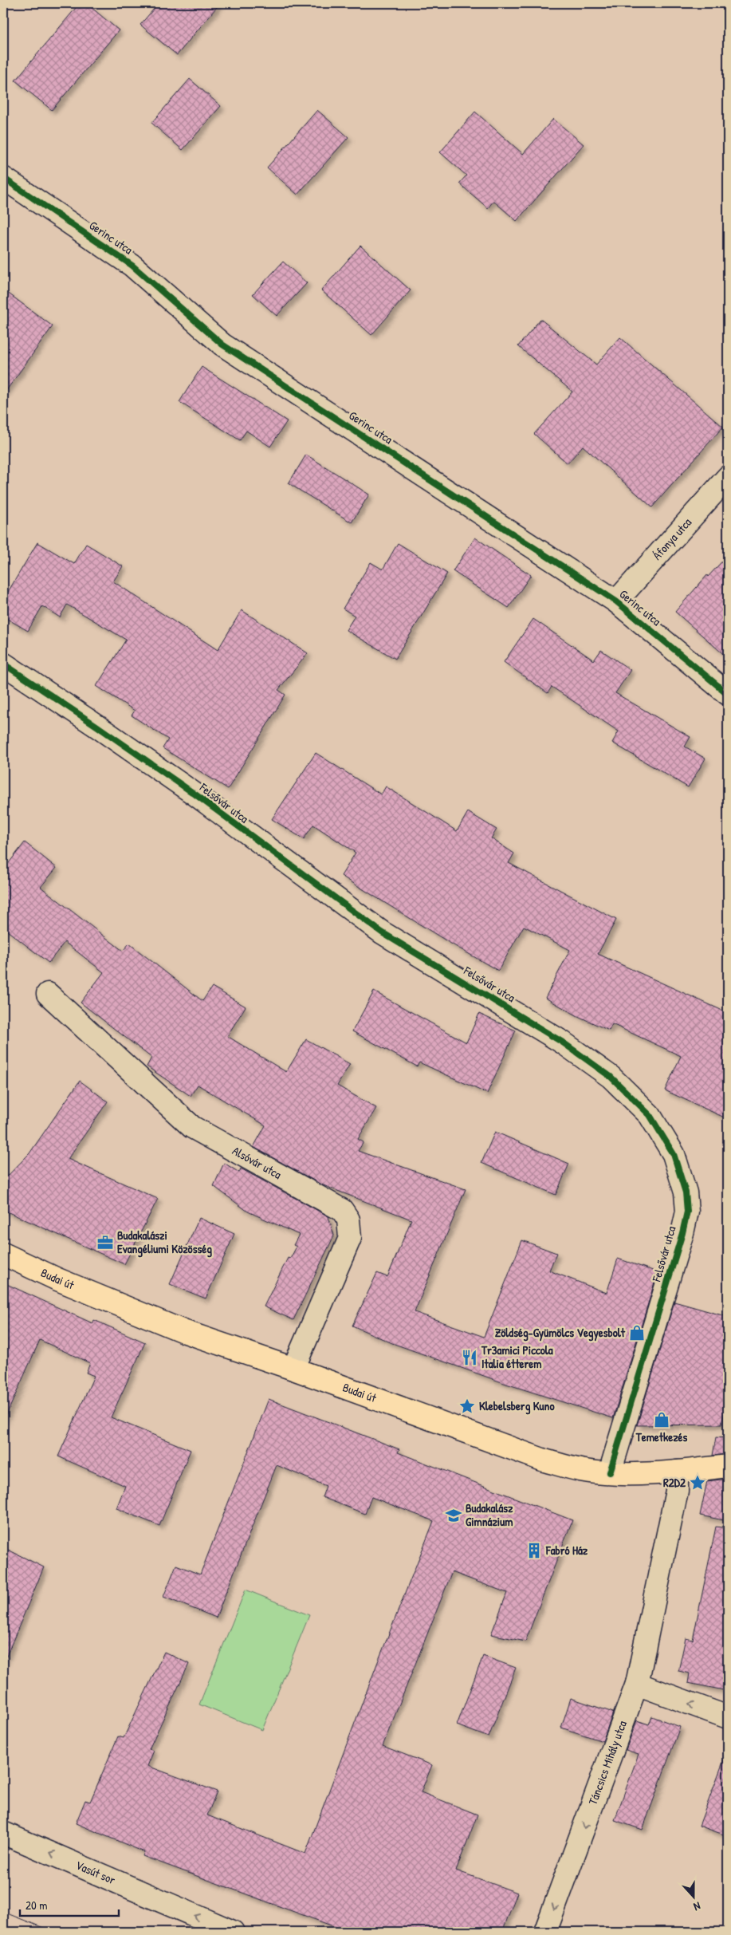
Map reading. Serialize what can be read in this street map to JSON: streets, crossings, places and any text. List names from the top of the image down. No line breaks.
{"streets":{"main road":["Budai út"],"street":["Gerinc utca","Áfonya utca","Felsővár utca","Alsóvár utca","Táncsics Mihály utca","Vasút sor"]},"crossings":[["Gerinc utca","Áfonya utca"],["Felsővár utca","Budai út"],["Alsóvár utca","Budai út"],["Budai út","Táncsics Mihály utca"]],"one_way":["Táncsics Mihály utca","Vasút sor"],"places":{"office":["Budakalászi Evangéliumi Közösség"],"shop":["Zöldség-Gyümölcs Vegyesbolt","Temetkezés"],"restaurant":["Tr3amici Piccola Italia étterem"],"place":["Klebelsberg Kuno","R2D2"],"school or university":["Budakalász Gimnázium"],"building":["Fabró Ház"]},"scale_bar":"20 m","north":"bottom"}
